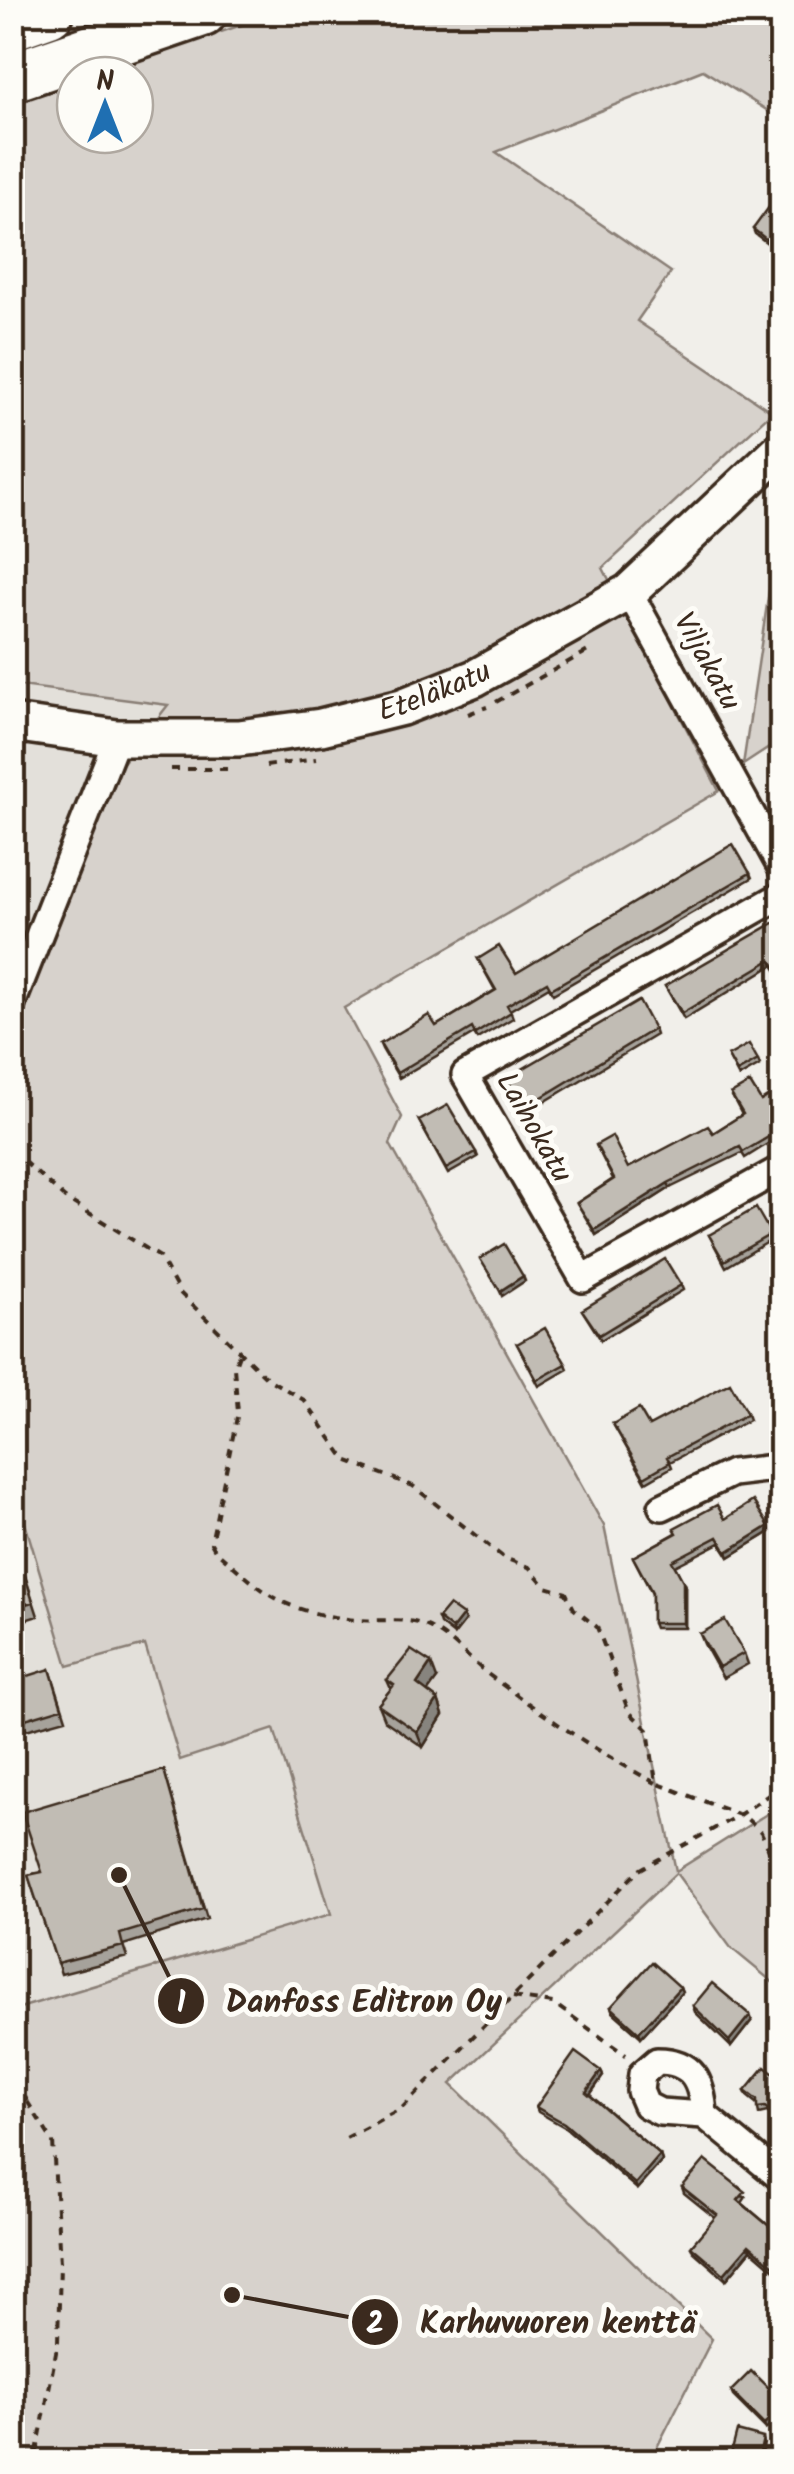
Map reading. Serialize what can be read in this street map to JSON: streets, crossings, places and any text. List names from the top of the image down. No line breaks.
{"streets":{"main road":["Eteläkatu"],"street":["Viljakatu","Laihokatu"]},"crossings":[["Viljakatu","Eteläkatu"]],"places":["Danfoss Editron Oy","Karhuvuoren kenttä"],"north":"top"}
